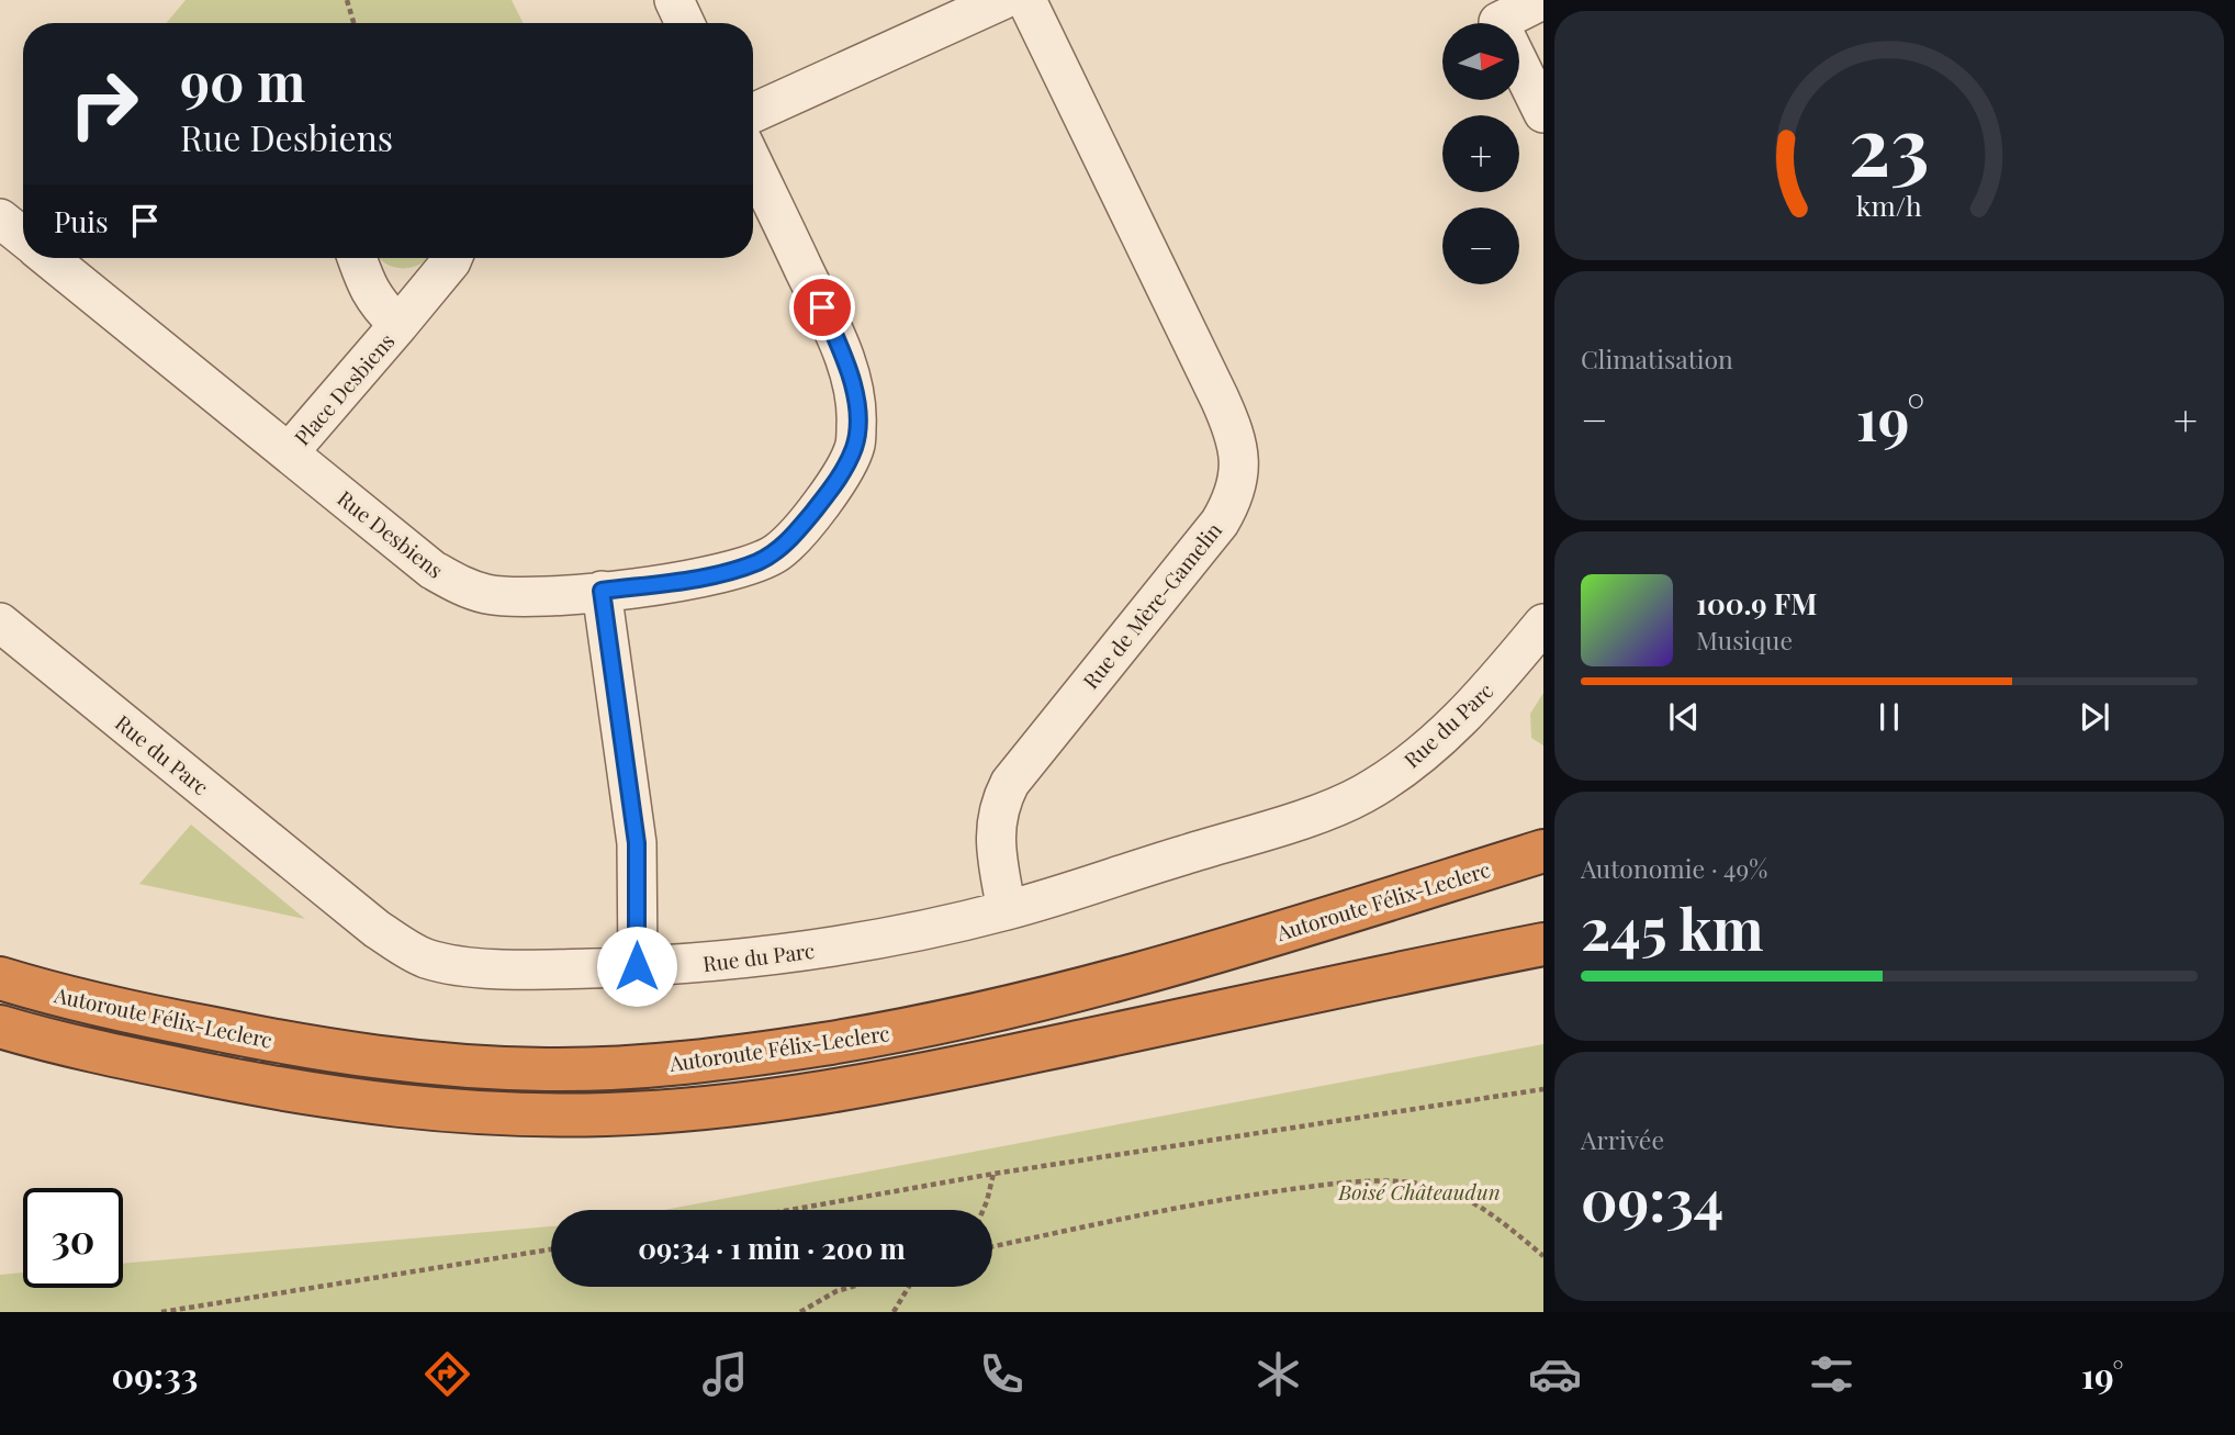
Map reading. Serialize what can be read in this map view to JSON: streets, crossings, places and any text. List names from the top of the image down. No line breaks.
{"streets":{"highway":["Autoroute Félix-Leclerc"],"street":["Place Desbiens","Rue Desbiens","Rue de Mère-Gamelin","Rue du Parc"]},"crossings":[["Place Desbiens","Rue Desbiens"],["Rue de Mère-Gamelin","Rue du Parc"]],"parks":["Boisé Châteaudun"],"north":"right","page":{"map_buttons":["+","−"],"turn":["90 m","Rue Desbiens"],"then":"Puis","tile":["Climatisation",["Autonomie · 49%","245 km"],["Arrivée","09:34"]],"heat":["−","19°","+"],"song":["100.9 FM","Musique"],"limit":"30","trip":"09:34 · 1 min · 200 m","tabs":["09:33","19°"],"gauge":["23","km/h"]}}
